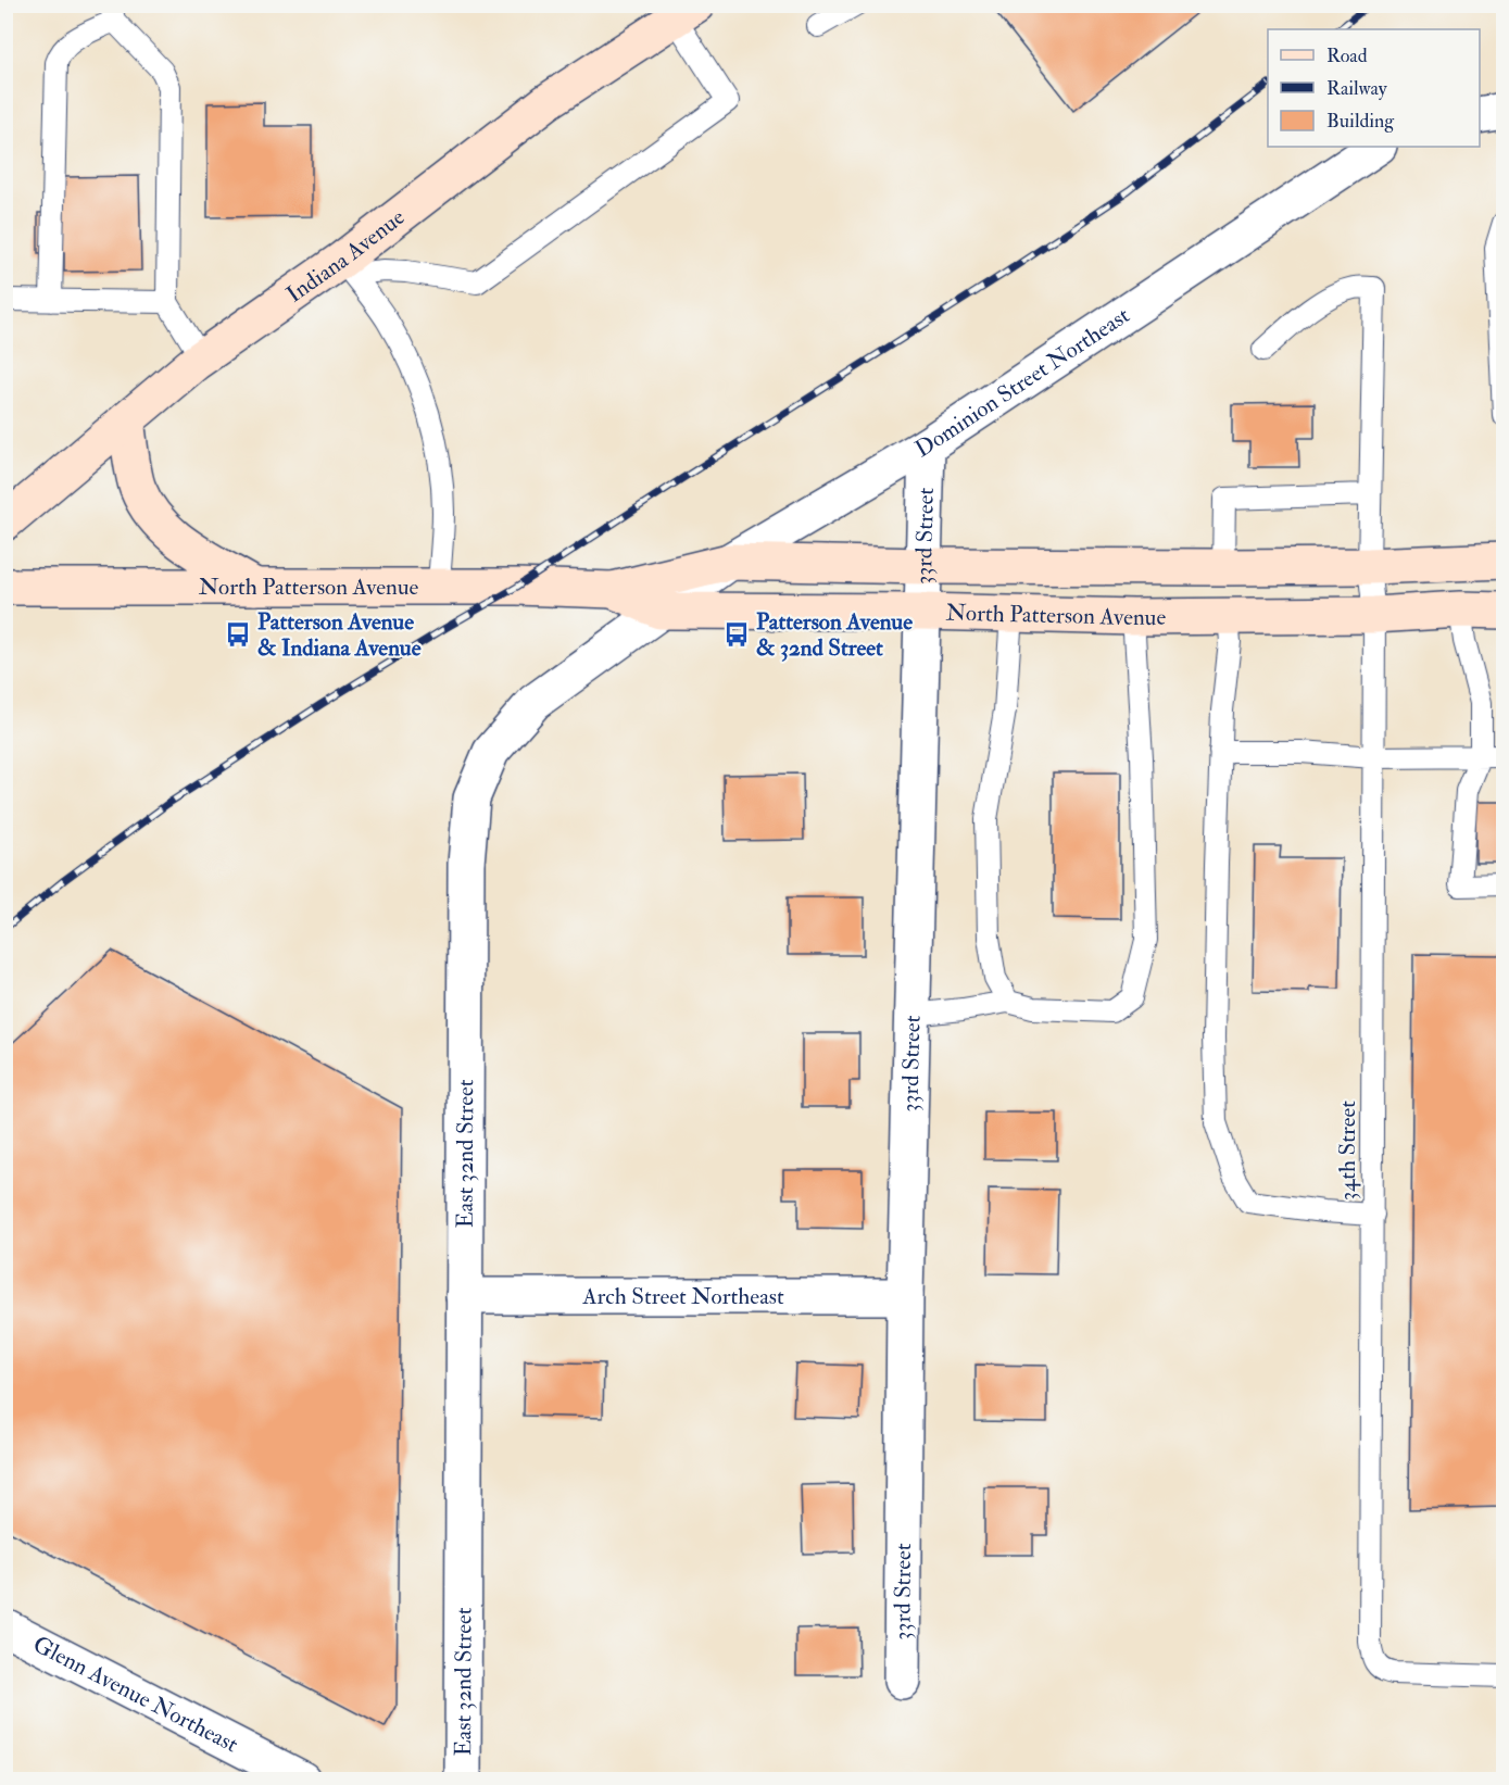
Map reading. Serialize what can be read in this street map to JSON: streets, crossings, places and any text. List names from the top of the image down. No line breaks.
{"streets":{"main road":["Indiana Avenue","North Patterson Avenue"],"street":["Dominion Street Northeast","33rd Street","East 32nd Street","Arch Street Northeast","Glenn Avenue Northeast"],"lane":["34th Street"]},"crossings":[["Dominion Street Northeast","33rd Street"],["Dominion Street Northeast","North Patterson Avenue"],["Dominion Street Northeast","East 32nd Street"],["33rd Street","North Patterson Avenue"],["33rd Street","Arch Street Northeast"],["North Patterson Avenue","34th Street"],["North Patterson Avenue","East 32nd Street"],["East 32nd Street","Arch Street Northeast"]],"places":{"bus stop":["Patterson Avenue & Indiana Avenue","Patterson Avenue & 32nd Street"]},"legend":["Road","Railway","Building"]}
